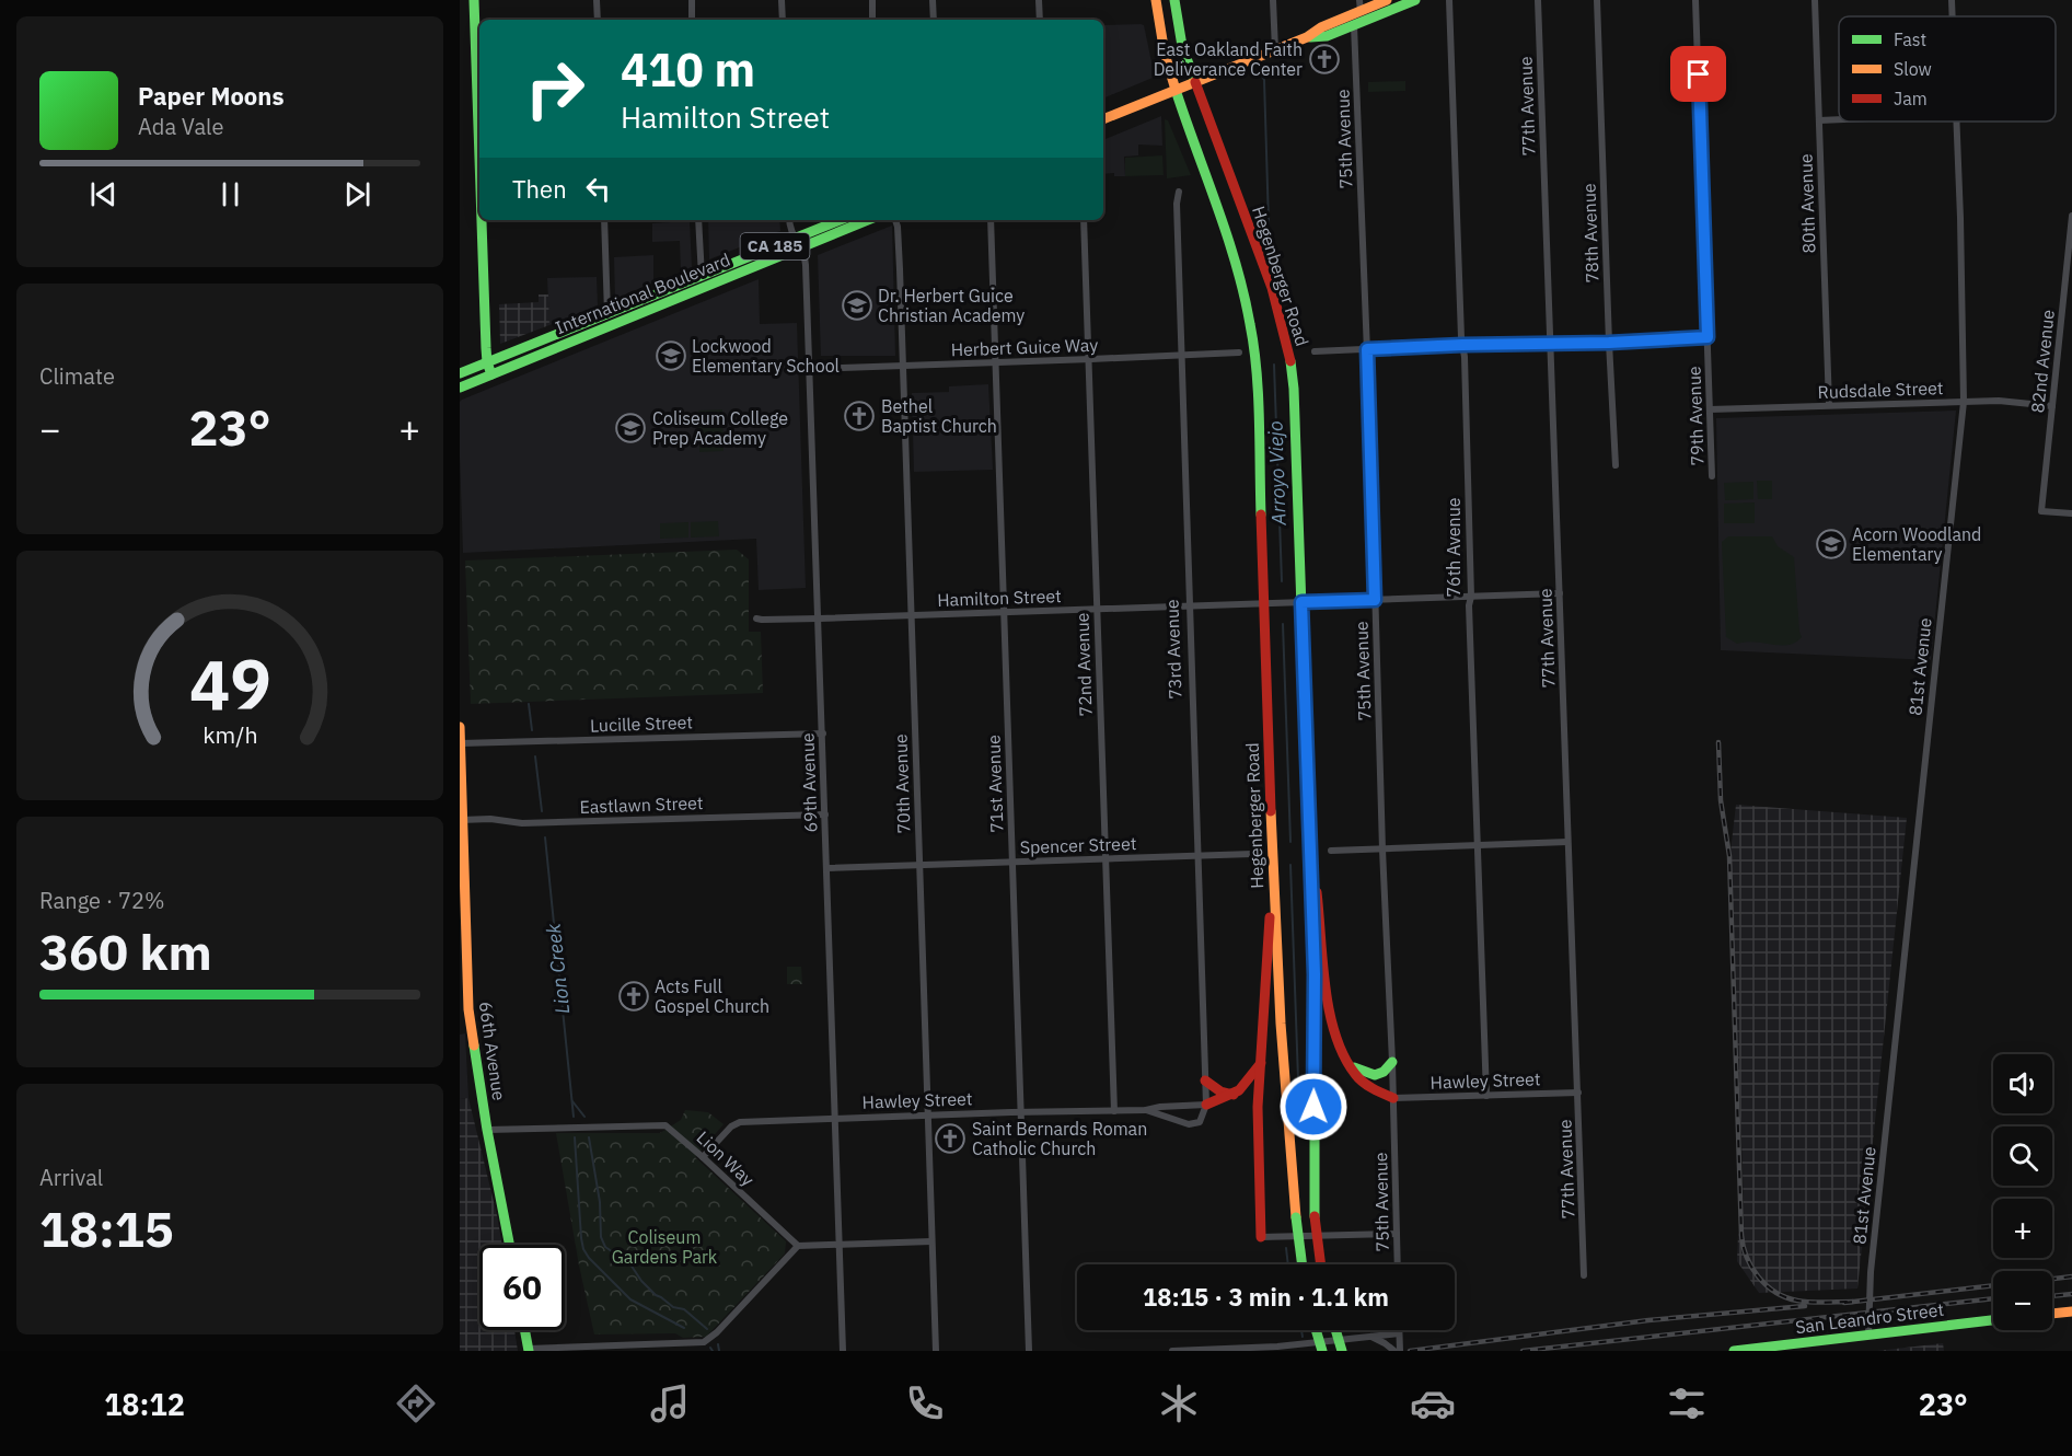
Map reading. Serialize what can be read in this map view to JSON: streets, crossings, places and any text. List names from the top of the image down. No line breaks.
{"streets":{"main road":["CA 185","Hegenberger Road","International Boulevard","66th Avenue","San Leandro Street"],"street":["77th Avenue","75th Avenue","80th Avenue","78th Avenue","Herbert Guice Way","82nd Avenue","Rudsdale Street","79th Avenue","76th Avenue","Hamilton Street","73rd Avenue","72nd Avenue","81st Avenue","Lucille Street","69th Avenue","70th Avenue","71st Avenue","Eastlawn Street","Spencer Street","Hawley Street","Lion Way"]},"crossings":[["77th Avenue","Hamilton Street"],["77th Avenue","Hawley Street"],["75th Avenue","Hamilton Street"],["75th Avenue","Hawley Street"],["80th Avenue","Rudsdale Street"],["Hegenberger Road","Hamilton Street"],["International Boulevard","69th Avenue"],["Herbert Guice Way","73rd Avenue"],["Herbert Guice Way","72nd Avenue"],["Herbert Guice Way","69th Avenue"],["Herbert Guice Way","70th Avenue"],["Herbert Guice Way","71st Avenue"],["82nd Avenue","Rudsdale Street"],["Rudsdale Street","79th Avenue"],["Rudsdale Street","81st Avenue"],["76th Avenue","Hamilton Street"],["76th Avenue","Hawley Street"],["Hamilton Street","73rd Avenue"],["Hamilton Street","72nd Avenue"],["Hamilton Street","69th Avenue"],["Hamilton Street","70th Avenue"],["Hamilton Street","71st Avenue"],["73rd Avenue","Spencer Street"],["73rd Avenue","Hawley Street"],["72nd Avenue","Spencer Street"],["72nd Avenue","Hawley Street"],["81st Avenue","San Leandro Street"],["Lucille Street","69th Avenue"],["Lucille Street","66th Avenue"],["69th Avenue","Eastlawn Street"],["69th Avenue","Spencer Street"],["69th Avenue","Hawley Street"],["70th Avenue","Spencer Street"],["70th Avenue","Hawley Street"],["71st Avenue","Spencer Street"],["71st Avenue","Hawley Street"],["Eastlawn Street","66th Avenue"],["66th Avenue","Lion Way"],["Hawley Street","Lion Way"]],"water":["Arroyo Viejo","Lion Creek"],"parks":["Coliseum Gardens Park"],"places":{"church":["East Oakland Faith Deliverance Center","Bethel Baptist Church","Acts Full Gospel Church","Saint Bernards Roman Catholic Church"],"school or university":["Dr. Herbert Guice Christian Academy","Lockwood Elementary School","Coliseum College Prep Academy","Acorn Woodland Elementary"]},"legend":["Fast","Slow","Jam"],"page":{"turn":["410 m","Hamilton Street"],"song":["Paper Moons","Ada Vale"],"then":"Then","tile":["Climate",["Range · 72%","360 km"],["Arrival","18:15"]],"heat":["−","23°","+"],"map_buttons":["+","−"],"limit":"60","trip":"18:15 · 3 min · 1.1 km","tabs":["18:12","23°"],"gauge":["49","km/h"]}}
